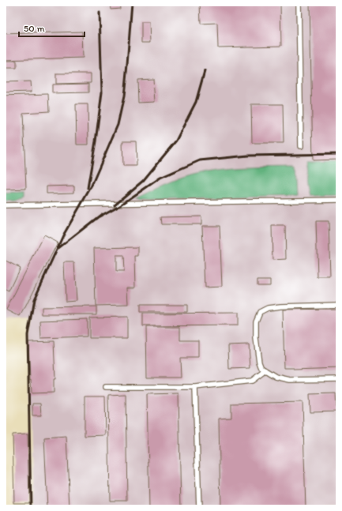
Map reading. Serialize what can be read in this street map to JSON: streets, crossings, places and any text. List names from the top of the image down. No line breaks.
{"scale_bar":"50 m"}
